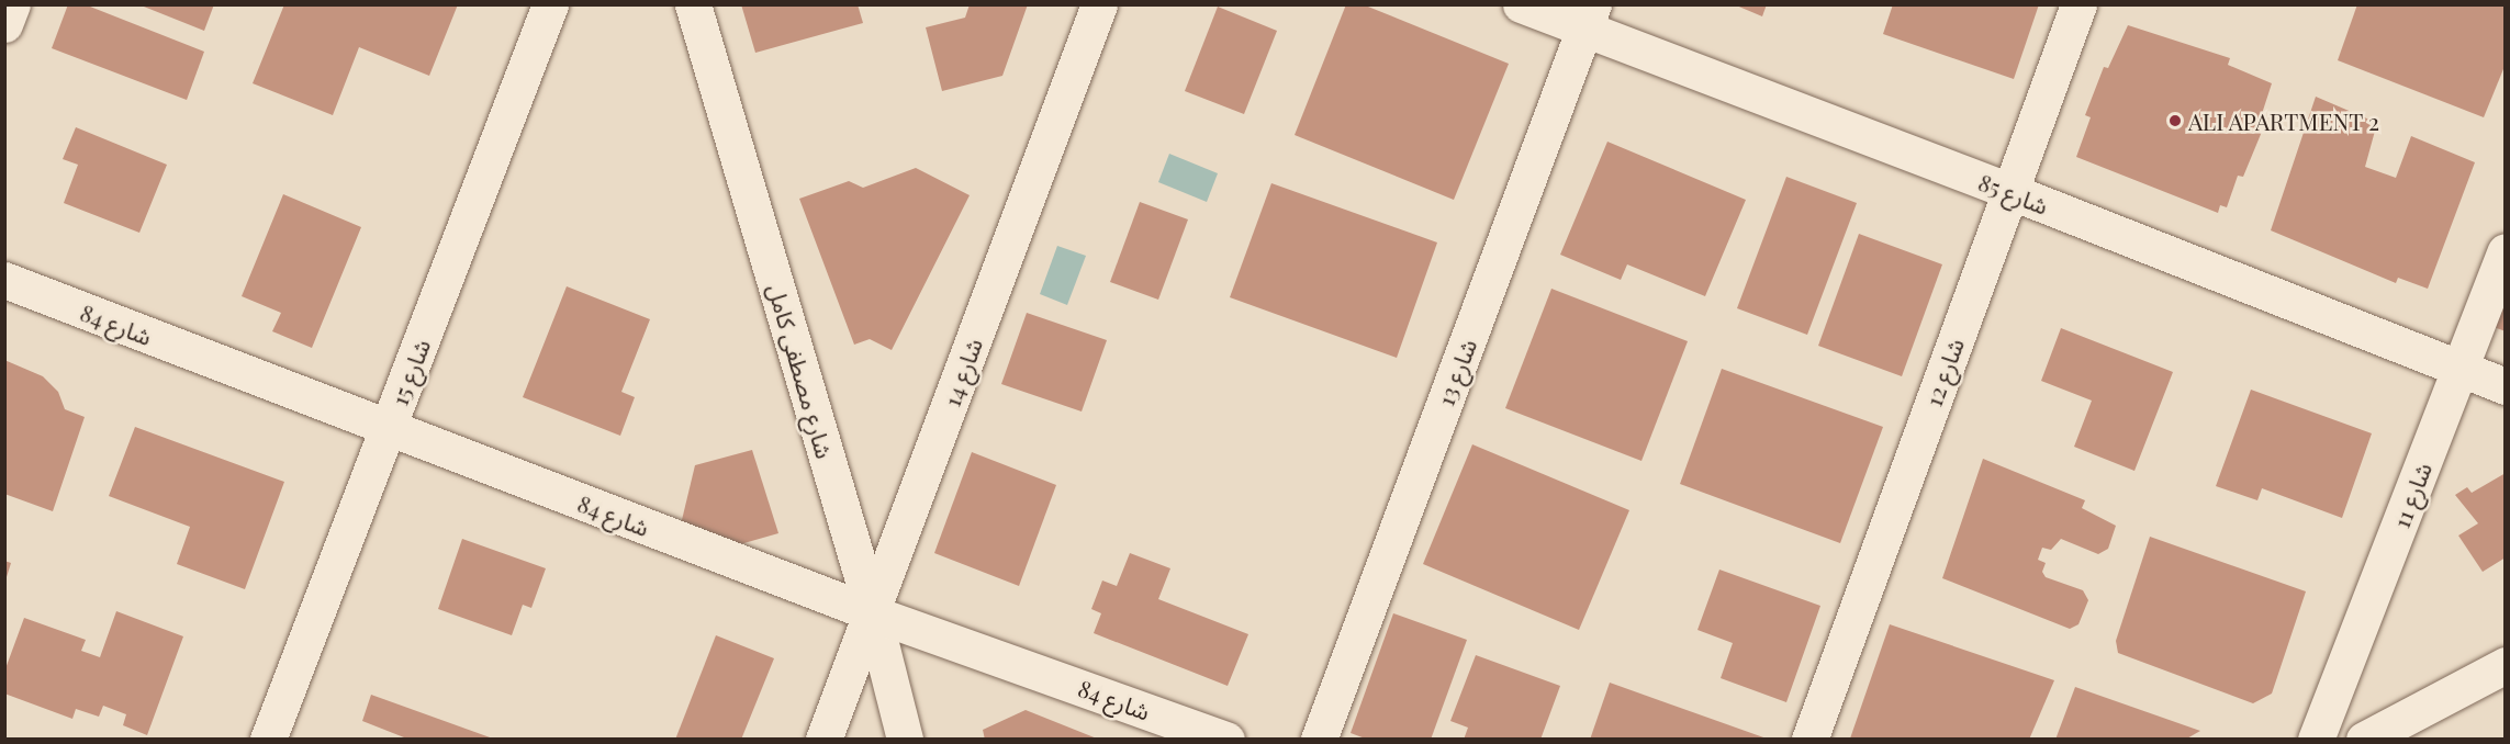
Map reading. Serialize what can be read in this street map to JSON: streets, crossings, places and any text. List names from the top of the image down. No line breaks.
{"streets":{"street":["شارع 85","شارع 84","شارع مصطفى كامل","شارع 15","شارع 14","شارع 13","شارع 12","شارع 11"]},"crossings":[["شارع 85","شارع 13"],["شارع 85","شارع 12"],["شارع 85","شارع 11"],["شارع 84","شارع مصطفى كامل"],["شارع 84","شارع 15"],["شارع 84","شارع 14"],["شارع مصطفى كامل","شارع 14"]],"places":["ALI APARTMENT 2"]}
